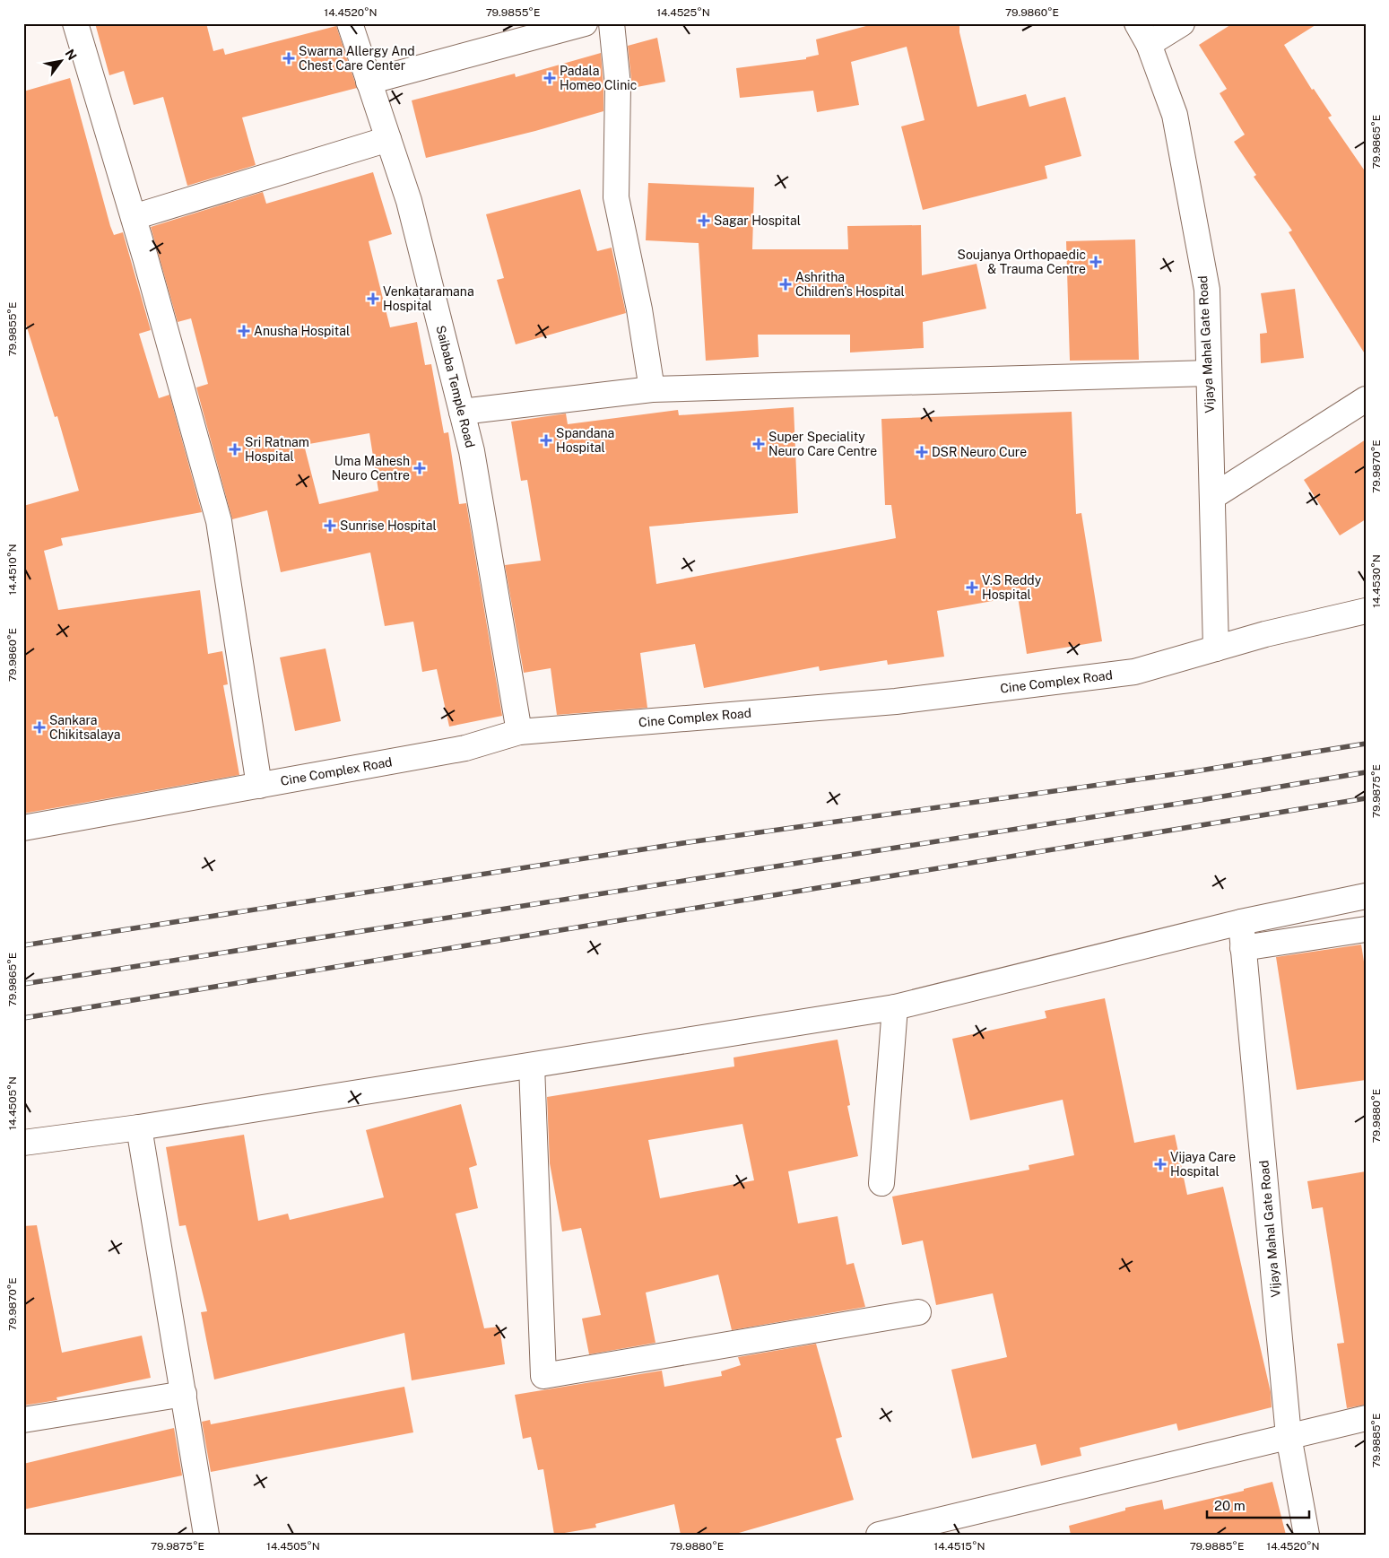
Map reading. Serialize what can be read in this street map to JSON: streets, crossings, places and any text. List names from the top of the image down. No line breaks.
{"streets":{"street":["Vijaya Mahal Gate Road","Saibaba Temple Road","Cine Complex Road"]},"crossings":[["Vijaya Mahal Gate Road","Cine Complex Road"],["Saibaba Temple Road","Cine Complex Road"]],"places":{"health":["Swarna Allergy And Chest Care Center","Padala Homeo Clinic","Sagar Hospital","Soujanya Orthopaedic & Trauma Centre","Ashritha Children's Hospital","Venkataramana Hospital","Anusha Hospital","Spandana Hospital","Super Speciality Neuro Care Centre","Sri Ratnam Hospital","DSR Neuro Cure","Uma Mahesh Neuro Centre","Sunrise Hospital","V.S Reddy Hospital","Sankara Chikitsalaya","Vijaya Care Hospital"]},"scale_bar":"20 m","north":"top right","coordinates":["14.4520°N","79.9855°E","14.4525°N","79.9860°E","79.9865°E","79.9870°E","14.4510°N","14.4530°N","79.9875°E","14.4505°N","79.9880°E","79.9885°E","14.4515°N"]}
